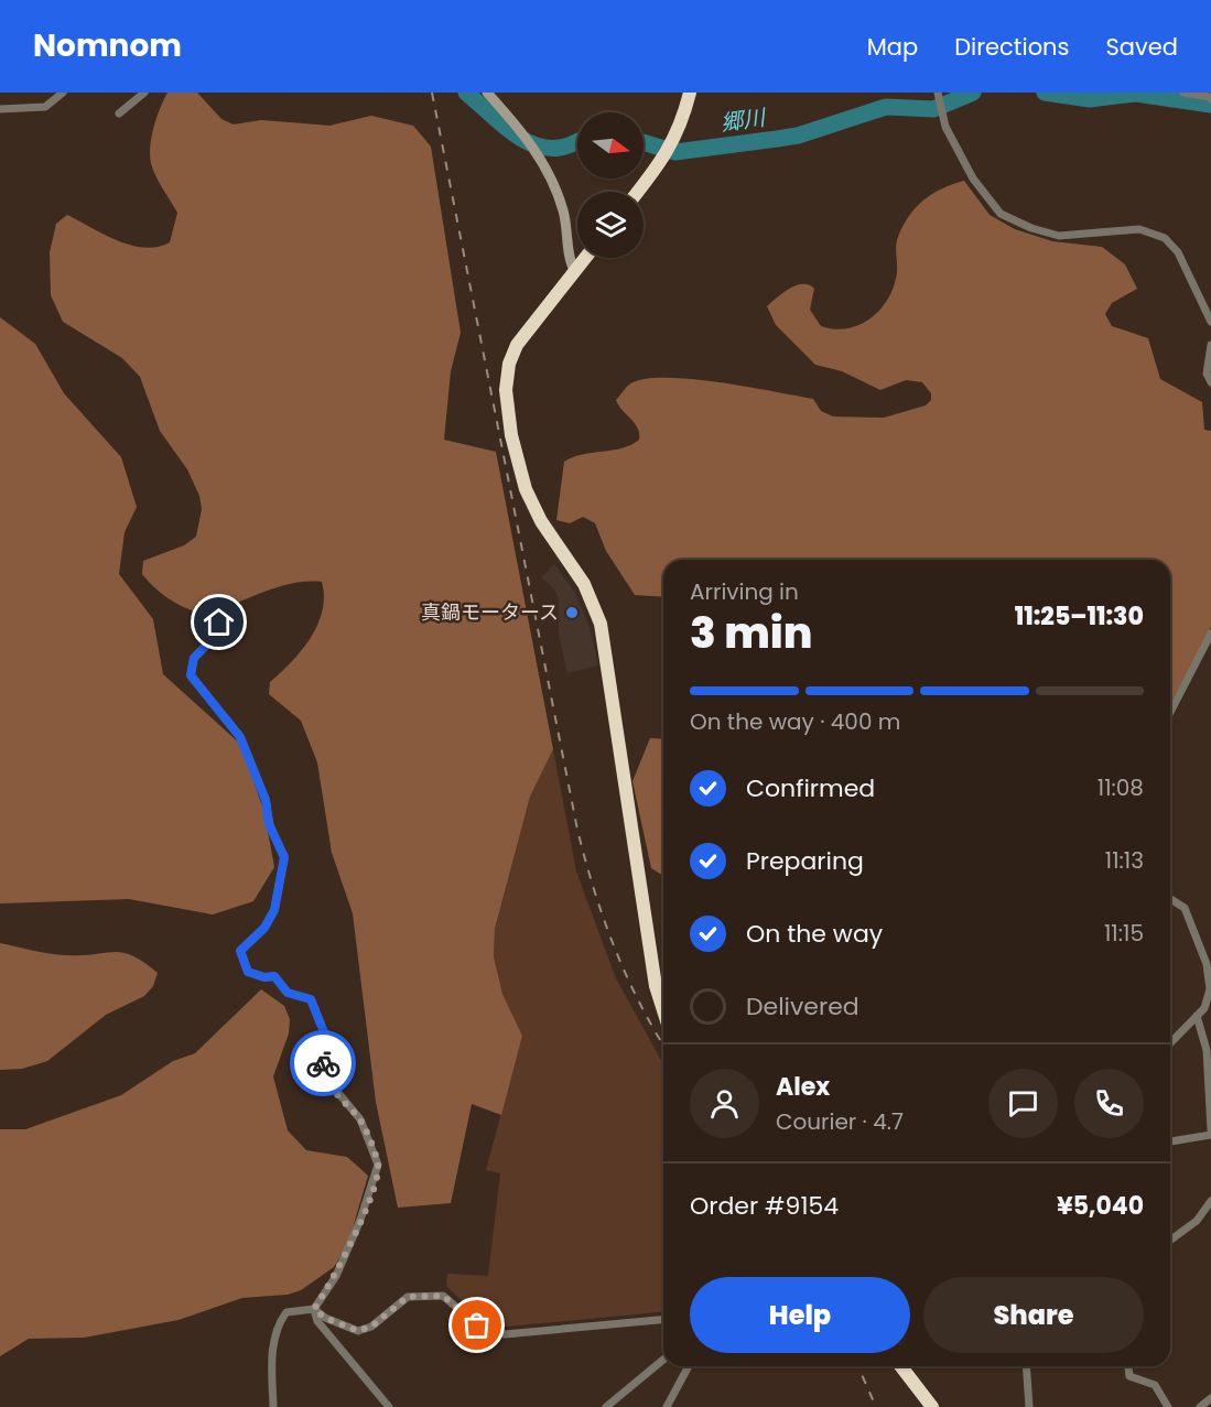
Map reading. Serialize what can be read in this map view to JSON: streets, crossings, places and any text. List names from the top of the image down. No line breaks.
{"water":["郷川"],"places":["真鍋モータース"],"north":"right","page":{"header":"Nomnom","nav":["Map","Directions","Saved"],"heading":["3 min","Arriving in","11:25–11:30"],"panel":["Alex","Courier · 4.7","Order #9154","¥5,040"],"bar":"On the way · 400 m","list":[["Confirmed","11:08"],["Preparing","11:13"],["On the way","11:15"],"Delivered"],"buttons":["Help","Share"]}}
